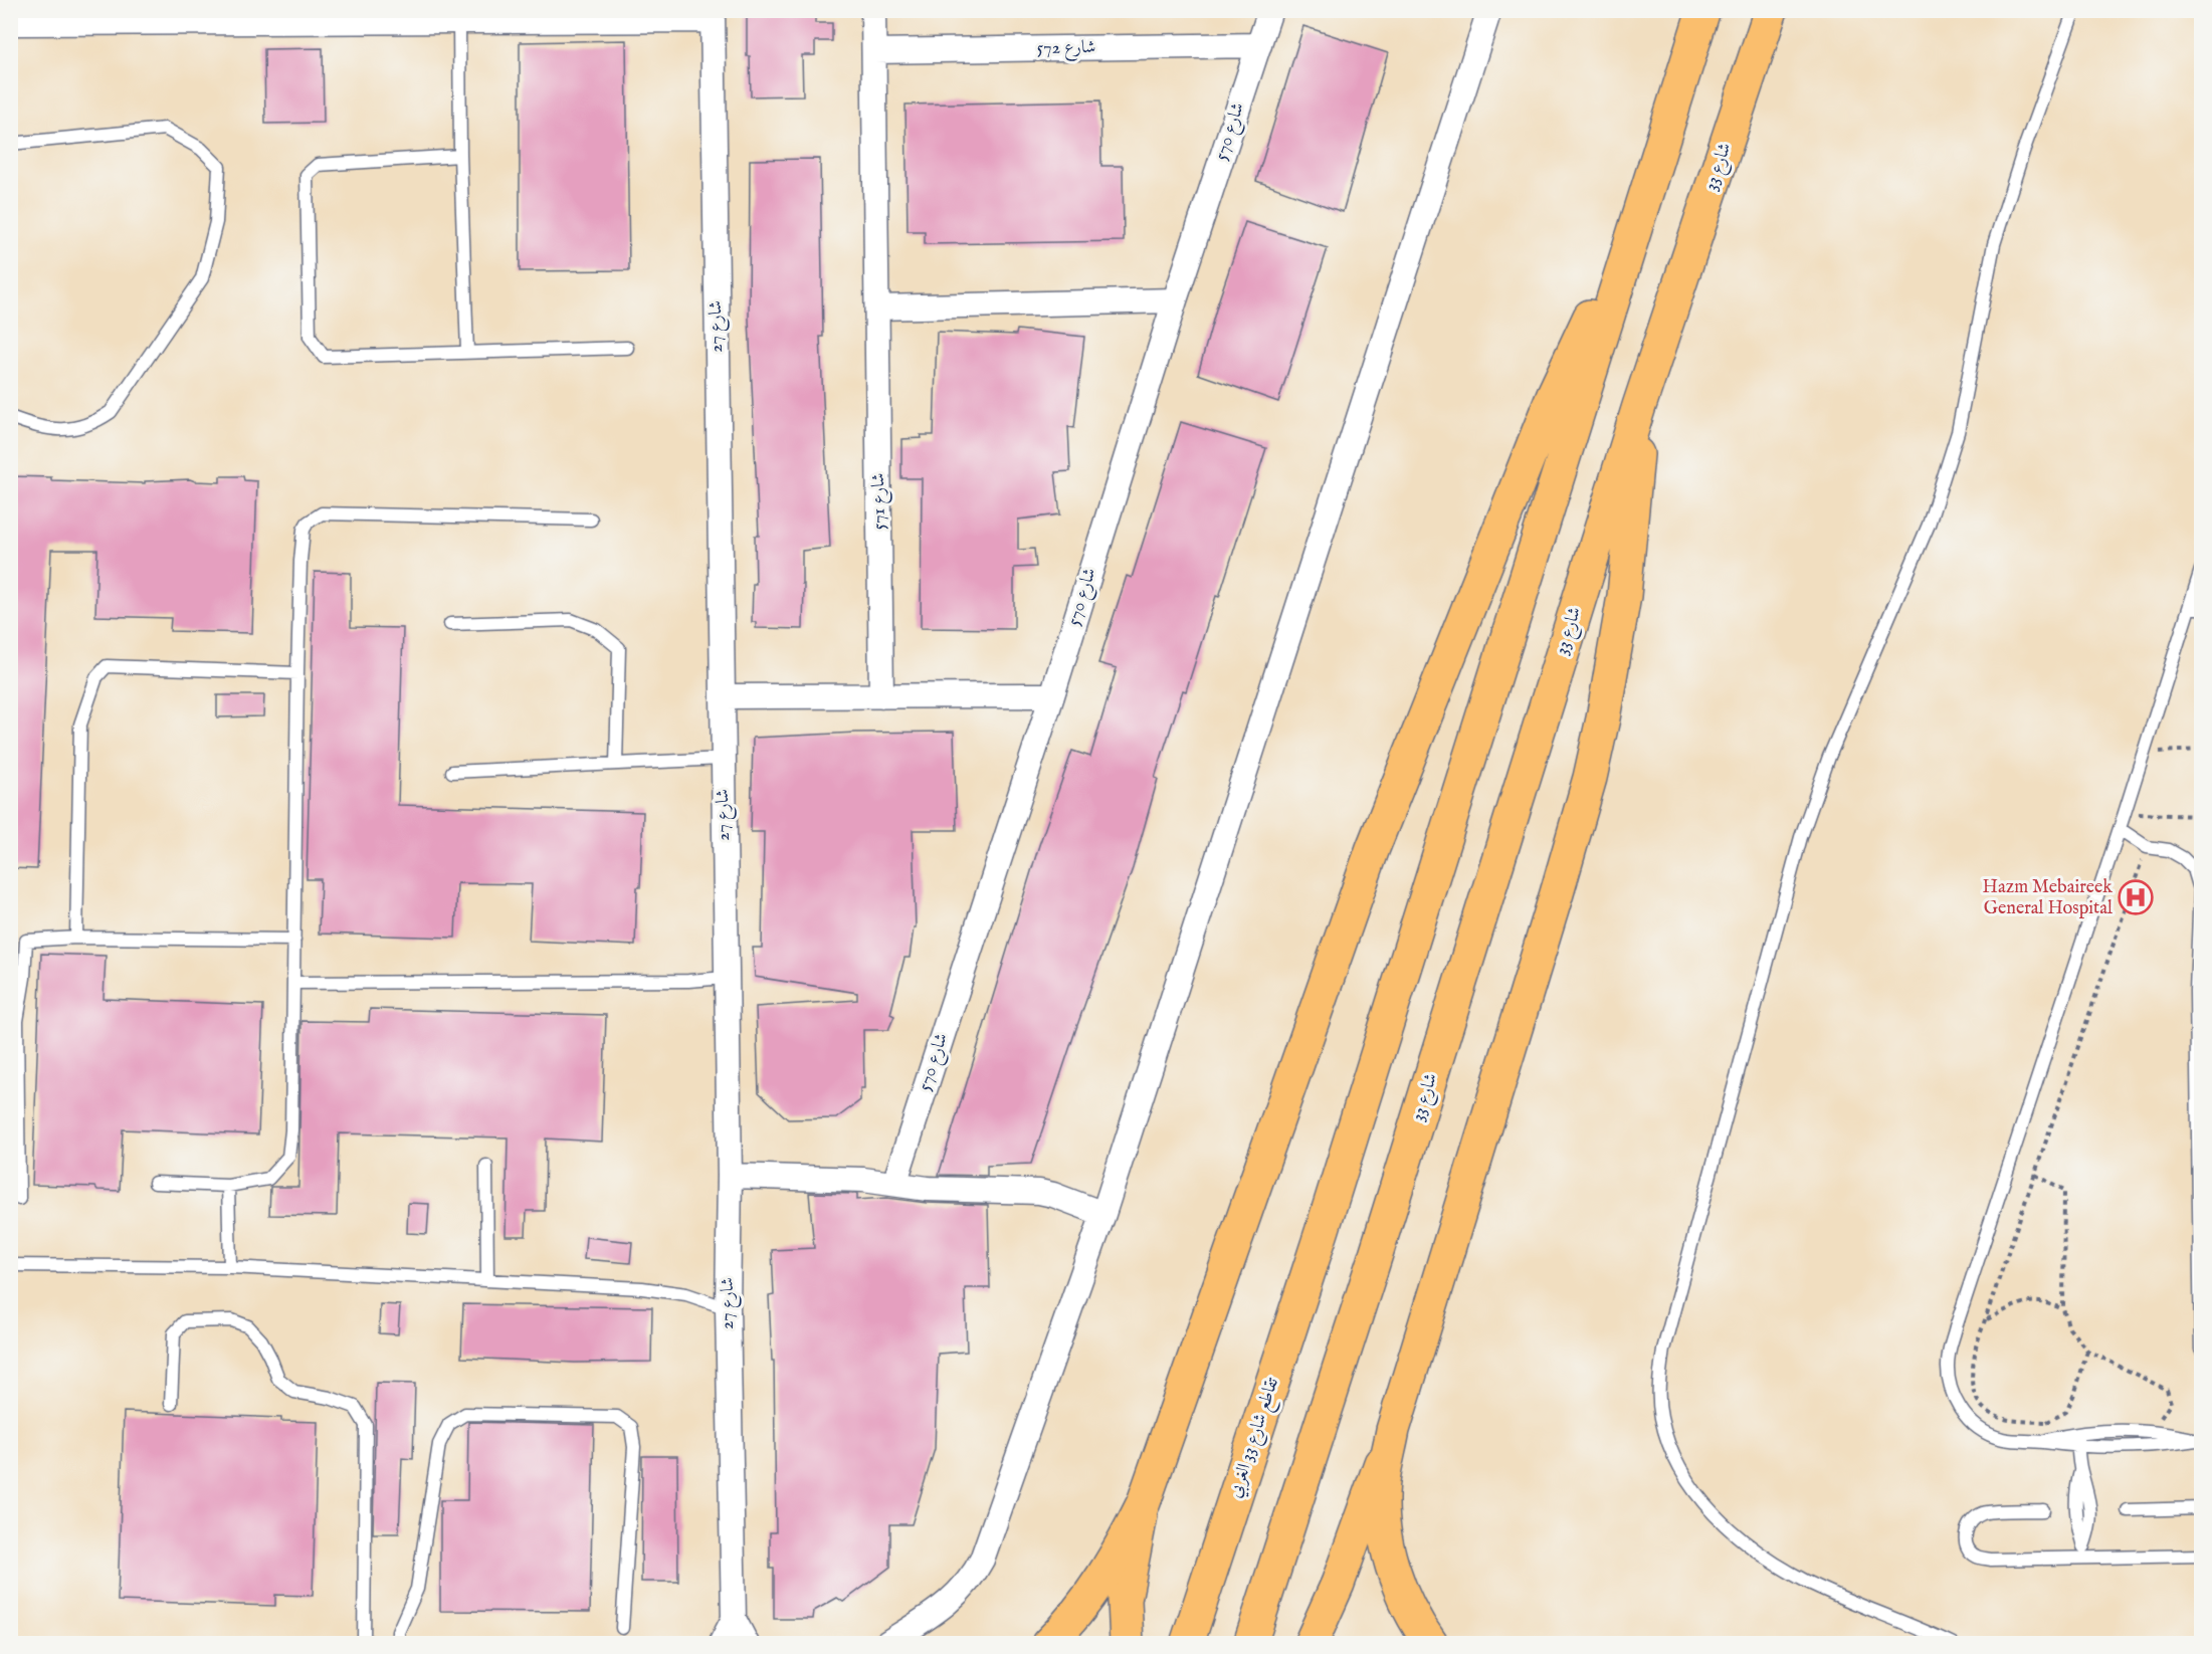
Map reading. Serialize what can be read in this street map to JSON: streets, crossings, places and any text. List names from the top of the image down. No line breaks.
{"streets":{"main road":["شارع 33","تقاطع شارع 33 الغربي"],"street":["شارع 572","شارع 570","شارع 27","شارع 571"]},"crossings":[["شارع 572","شارع 570"],["شارع 572","شارع 571"]],"places":{"hospital":["Hazm Mebaireek General Hospital"]}}
